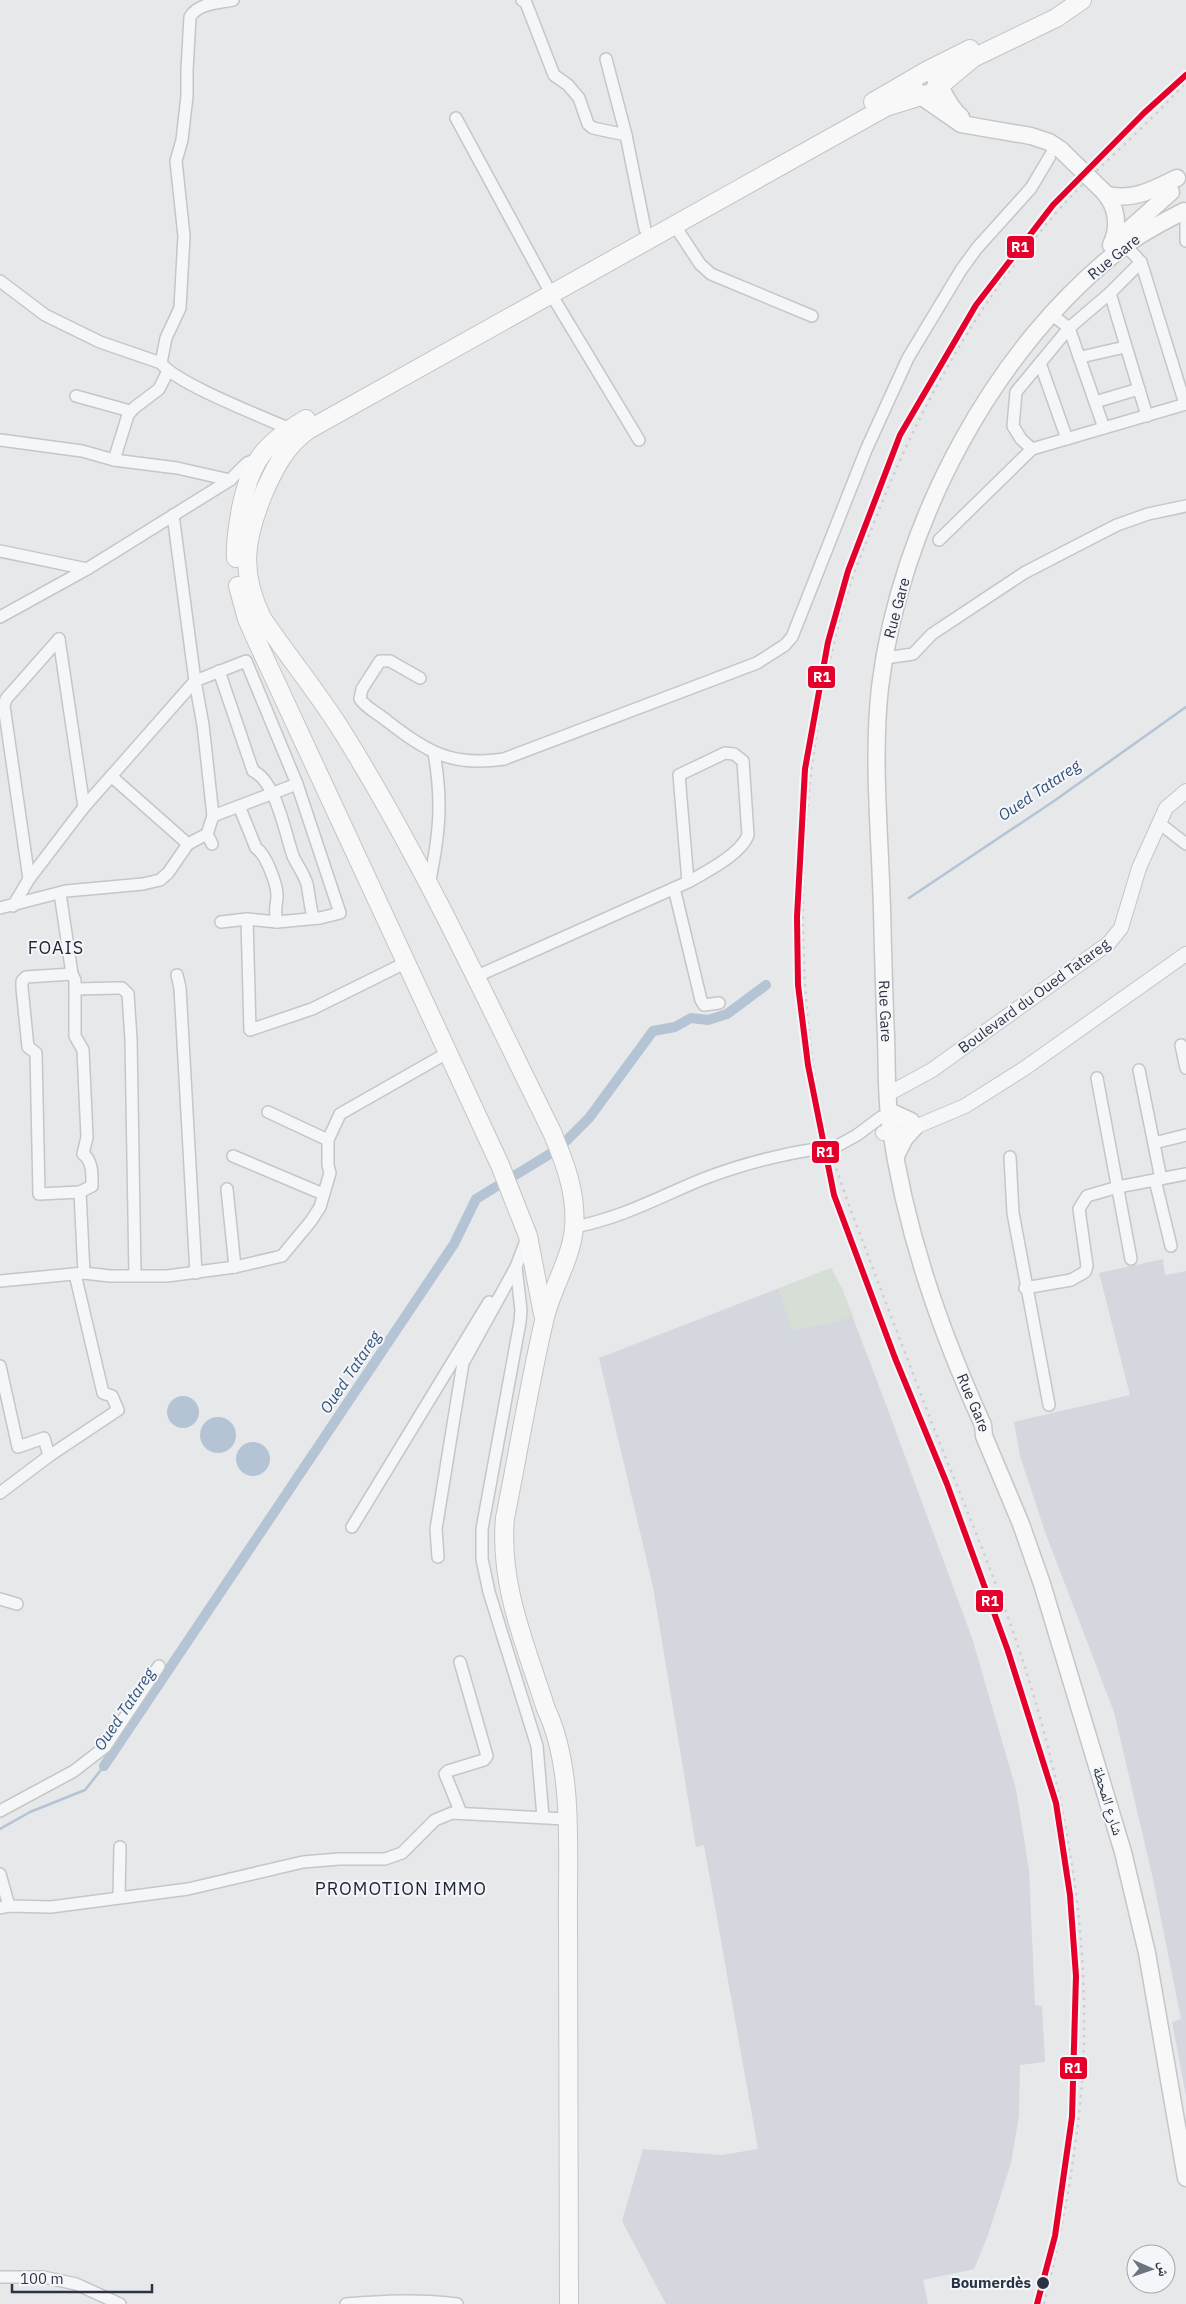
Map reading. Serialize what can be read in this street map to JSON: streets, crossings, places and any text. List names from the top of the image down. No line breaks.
{"streets":{"main road":["Rue Gare","شارع المحطة"],"street":["Boulevard du Oued Tatareg"]},"crossings":[["Rue Gare","Boulevard du Oued Tatareg"],["Rue Gare","شارع المحطة"]],"districts":["FOAIS","PROMOTION IMMO"],"water":["Oued Tatareg"],"places":["Boumerdès"],"lines":["transit line R1"],"scale_bar":"100 m","north":"right"}
